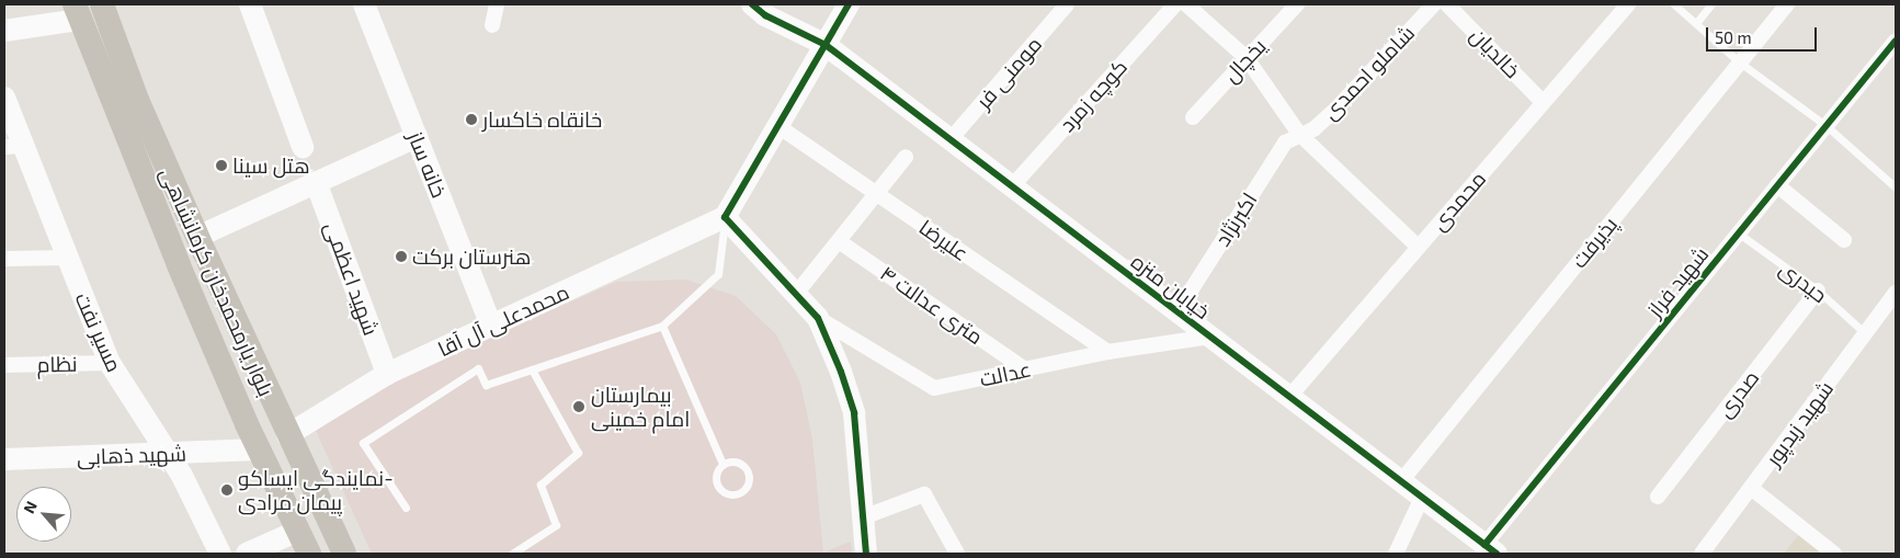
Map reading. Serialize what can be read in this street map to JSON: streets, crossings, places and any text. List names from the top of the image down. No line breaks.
{"streets":{"main road":["بلوار یارمحمدخان کرمانشاهی"],"street":["خالدیان","یخچال","مومنی فر","شاملو احمدی","کوچه زمرد","خانه ساز","محمدی","اکبرنژاد","علیرضا","پذیرفت","شهید اعظمی","شهید فراز","خیابان منزه","۴ متری عدالت","محمدعلی آل آقا","مسیر نفت","نظام","عدالت","صدری","شهید زیدپور","شهید ذهابی"],"lane":["حیدری"]},"crossings":[["خالدیان","محمدی"],["مومنی فر","خیابان منزه"],["شاملو احمدی","اکبرنژاد"],["کوچه زمرد","خیابان منزه"],["خانه ساز","محمدعلی آل آقا"],["محمدی","خیابان منزه"],["اکبرنژاد","خیابان منزه"],["علیرضا","عدالت"],["پذیرفت","خیابان منزه"],["شهید اعظمی","محمدعلی آل آقا"],["بلوار یارمحمدخان کرمانشاهی","محمدعلی آل آقا"],["بلوار یارمحمدخان کرمانشاهی","شهید ذهابی"],["شهید فراز","حیدری"],["شهید فراز","خیابان منزه"],["حیدری","صدری"],["حیدری","شهید زیدپور"],["خیابان منزه","عدالت"],["۴ متری عدالت","عدالت"],["مسیر نفت","نظام"],["مسیر نفت","شهید ذهابی"]],"places":["خانقاه خاکسار","هتل سینا","هنرستان برکت","بیمارستان امام خمینی","نمایندگی ایساکو- پیمان مرادی"],"scale_bar":"50 m","north":"top left"}
